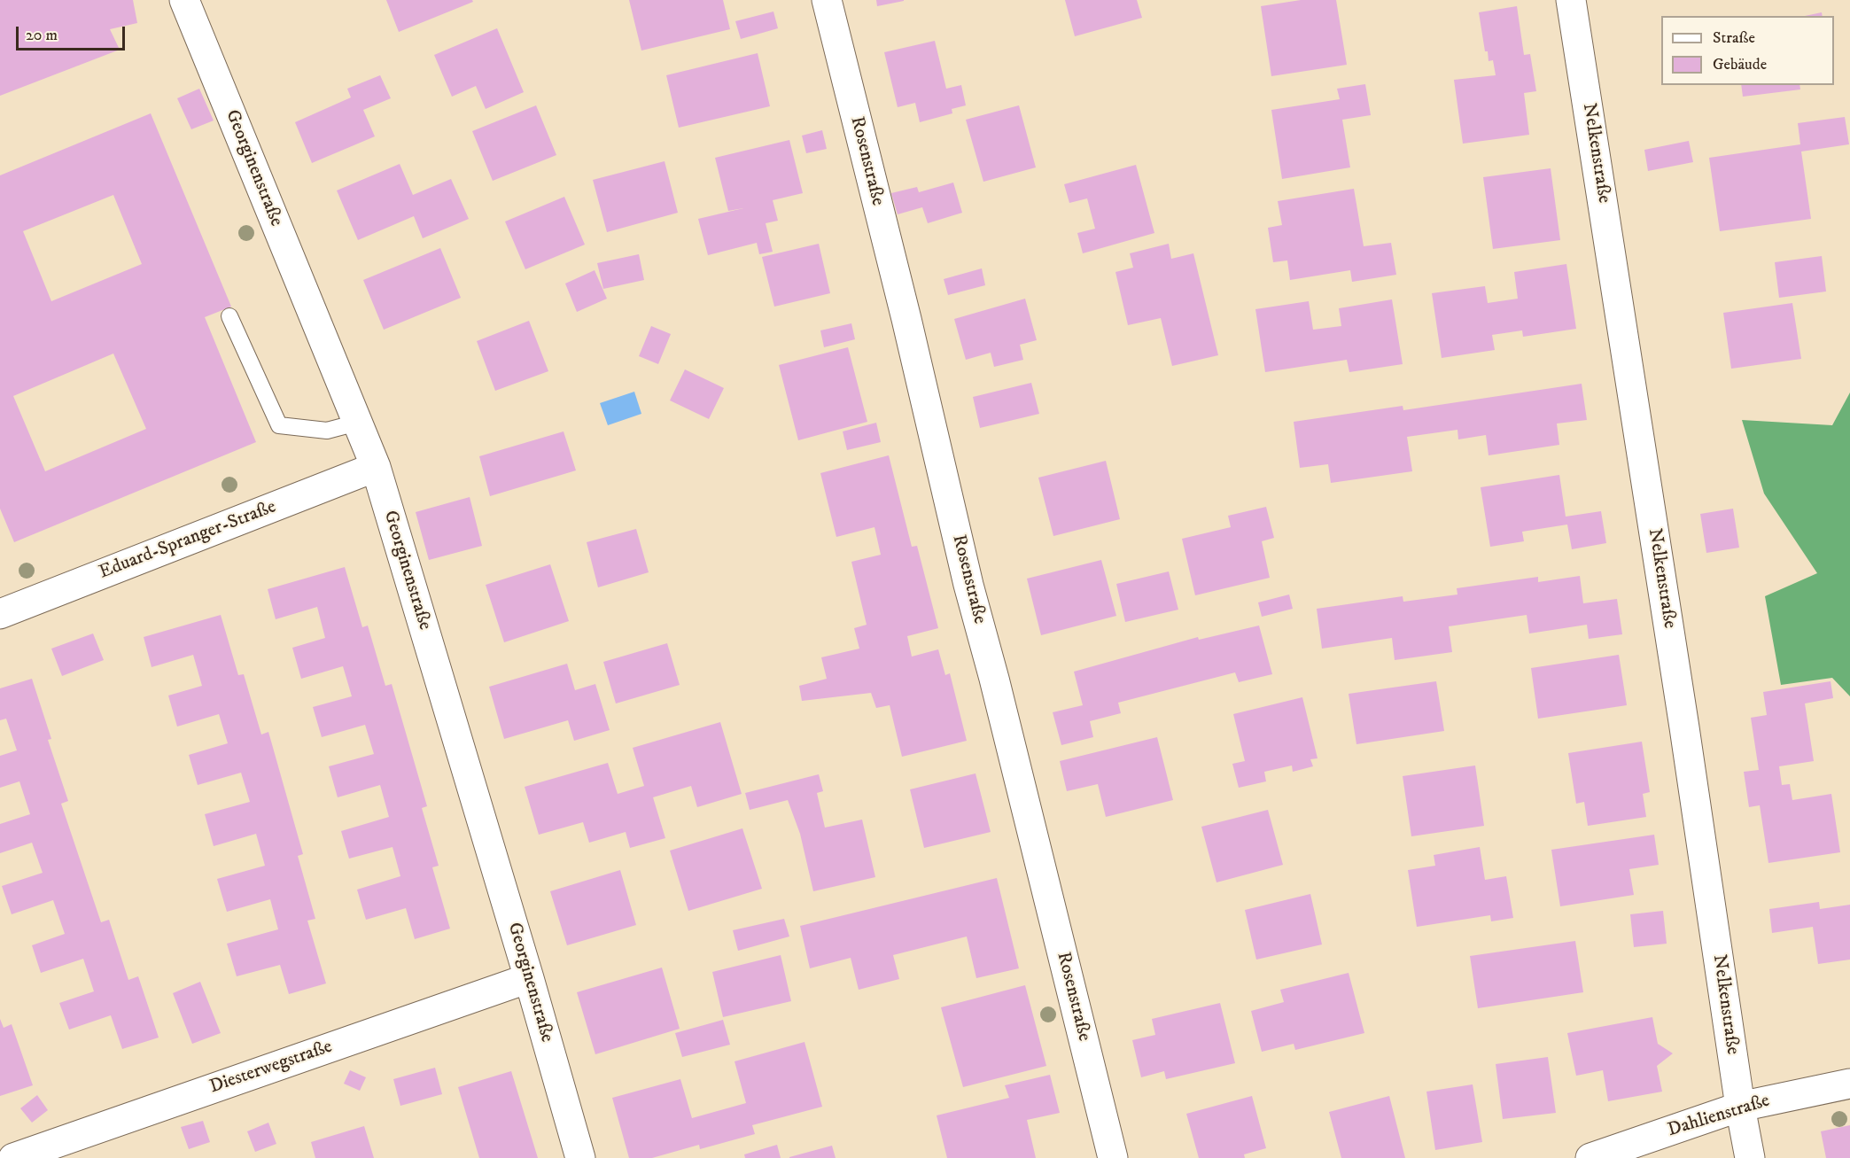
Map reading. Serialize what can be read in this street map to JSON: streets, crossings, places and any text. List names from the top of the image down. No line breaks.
{"streets":{"street":["Nelkenstraße","Rosenstraße","Georginenstraße","Eduard-Spranger-Straße","Diesterwegstraße","Dahlienstraße"]},"crossings":[["Nelkenstraße","Dahlienstraße"],["Georginenstraße","Eduard-Spranger-Straße"],["Georginenstraße","Diesterwegstraße"]],"legend":["Straße","Gebäude"],"scale_bar":"20 m"}
